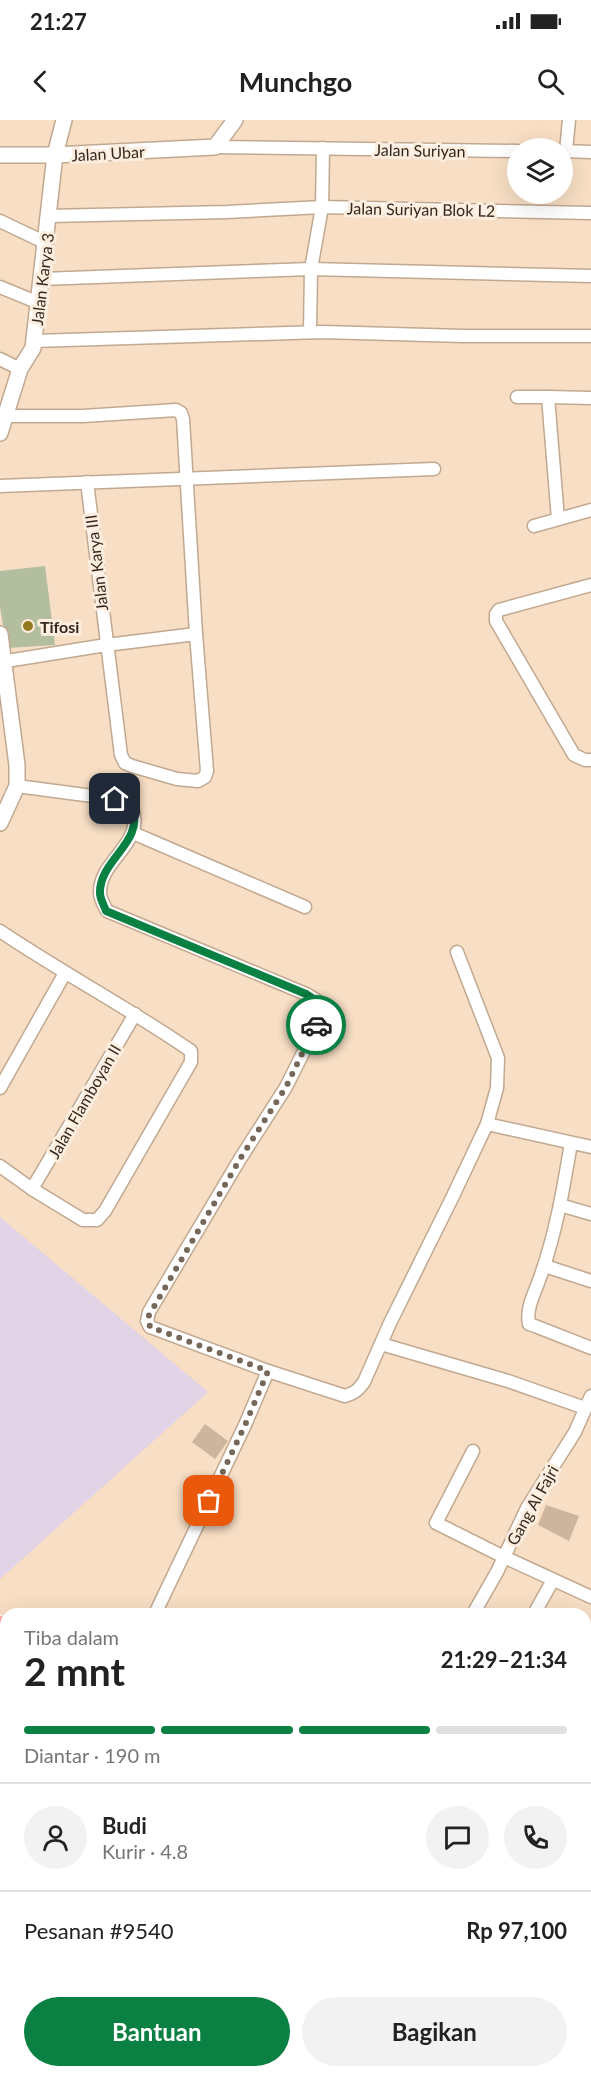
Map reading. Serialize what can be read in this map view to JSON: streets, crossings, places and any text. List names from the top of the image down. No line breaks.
{"streets":{"street":["Jalan Suriyan","Jalan Ubar","Jalan Suriyan Blok L2","Jalan Karya 3","Jalan Karya III","Jalan Flamboyan II","Gang Al Fajri"]},"crossings":[["Jalan Suriyan","Jalan Ubar"],["Jalan Ubar","Jalan Karya 3"],["Jalan Suriyan Blok L2","Jalan Karya 3"]],"places":["Tifosi"],"page":{"status":"21:27","header":"Munchgo","heading":["2 mnt","Tiba dalam","21:29–21:34"],"panel":["Budi","Kurir · 4.8","Pesanan #9540","Rp 97,100"],"bar":"Diantar · 190 m","buttons":["Bantuan","Bagikan"]}}
